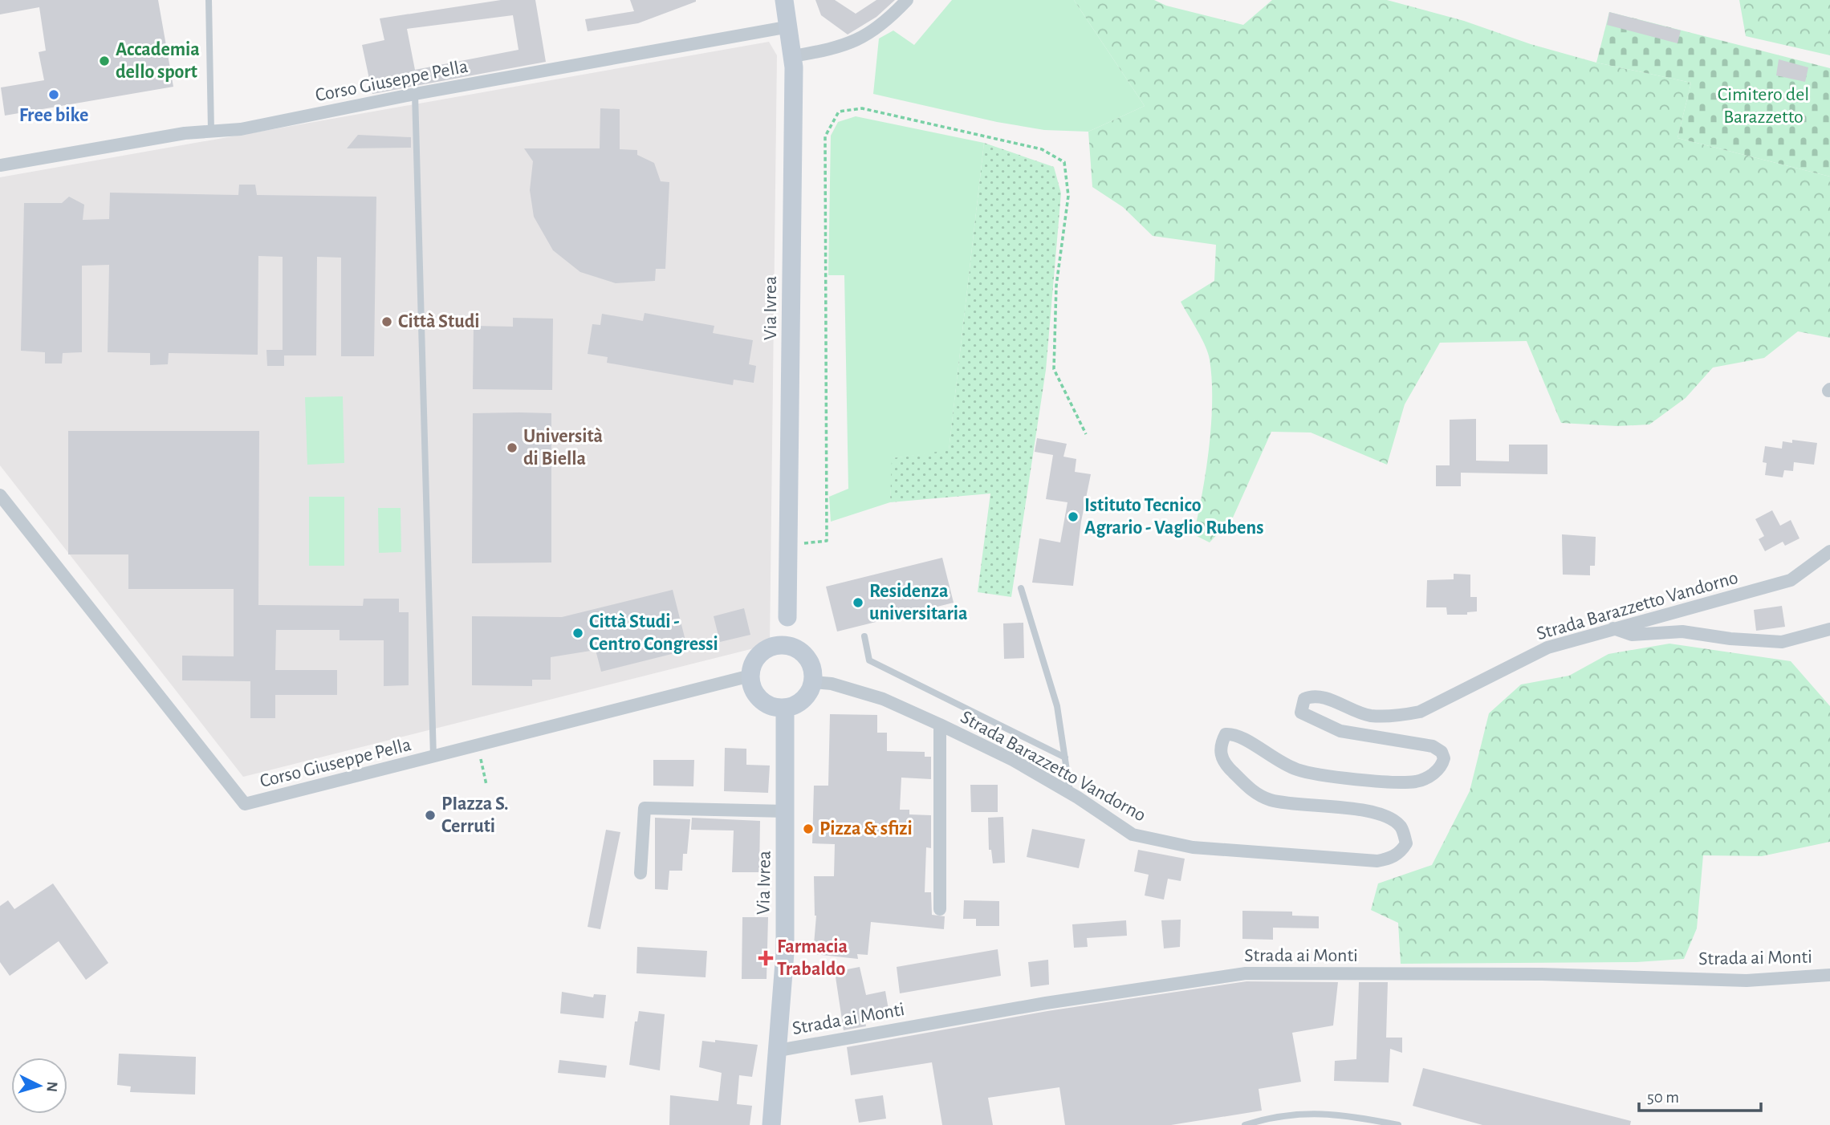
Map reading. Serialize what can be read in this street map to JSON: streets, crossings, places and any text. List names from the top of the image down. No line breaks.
{"streets":{"main road":["Via Ivrea"],"street":["Corso Giuseppe Pella","Strada Barazzetto Vandorno","Strada ai Monti"]},"crossings":[["Corso Giuseppe Pella","Via Ivrea"],["Corso Giuseppe Pella","Strada Barazzetto Vandorno"],["Via Ivrea","Strada Barazzetto Vandorno"],["Via Ivrea","Strada ai Monti"]],"parks":["Cimitero del Barazzetto"],"places":{"other":["Accademia dello sport","Free bike","Città Studi","Università di Biella","Istituto Tecnico Agrario - Vaglio Rubens","Residenza universitaria","Città Studi - Centro Congressi","PIazza S. Cerruti","Pizza & sfizi"],"health":["Farmacia Trabaldo"]},"scale_bar":"50 m","north":"right"}
